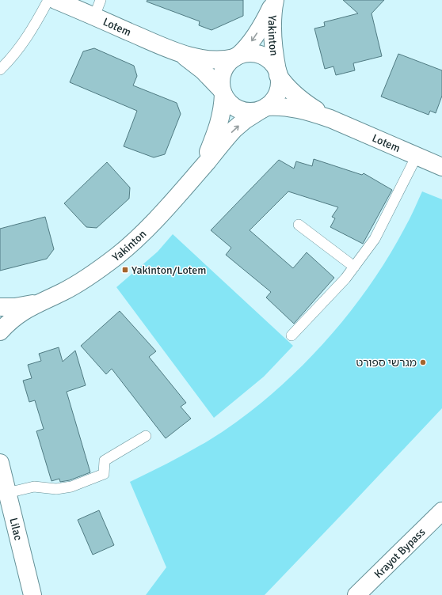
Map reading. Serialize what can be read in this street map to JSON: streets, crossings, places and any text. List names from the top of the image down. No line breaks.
{"streets":{"main road":["Lotem","Yakinton","Lilac","Krayot Bypass"]},"crossings":[["Lotem","Yakinton"]],"places":{"transit":["Yakinton/Lotem"],"other":["מגרשי ספורט"]}}
